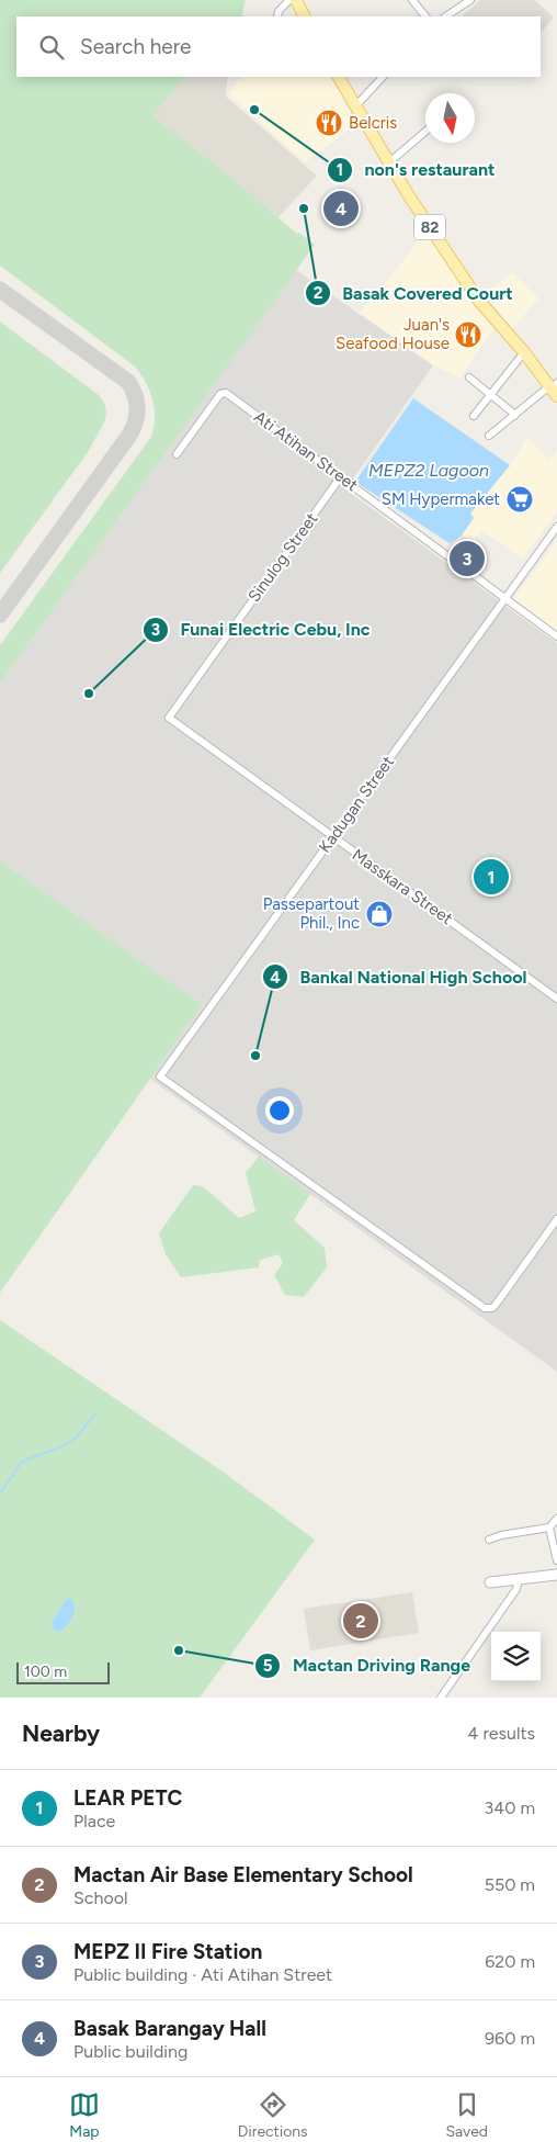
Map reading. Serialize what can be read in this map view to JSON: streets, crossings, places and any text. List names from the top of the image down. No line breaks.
{"streets":{"main road":["82"],"street":["Ati Atihan Street","Sinulog Street","Kadugan Street","Masskara Street"]},"crossings":[["Ati Atihan Street","Sinulog Street"],["Ati Atihan Street","Kadugan Street"],["Sinulog Street","Masskara Street"],["Kadugan Street","Masskara Street"]],"water":["MEPZ2 Lagoon"],"places":{"other":["non's restaurant","Basak Covered Court","Funai Electric Cebu, Inc","Bankal National High School","Mactan Driving Range"],"restaurant":["Belcris","Juan's Seafood House"],"supermarket":["SM Hypermaket"],"shop":["Passepartout Phil., Inc"]},"scale_bar":"100 m","north":"bottom","page":{"search":"Search here","pins":["4","3","1","2"],"scale":"100 m","heading":["Nearby","4 results"],"list":[{"mark":"1","name":"LEAR PETC","note":"Place","value":"340 m"},{"mark":"2","name":"Mactan Air Base Elementary School","note":"School","value":"550 m"},{"mark":"3","name":"MEPZ II Fire Station","note":"Public building · Ati Atihan Street","value":"620 m"},{"mark":"4","name":"Basak Barangay Hall","note":"Public building","value":"960 m"}],"nav":["Map","Directions","Saved"]}}
